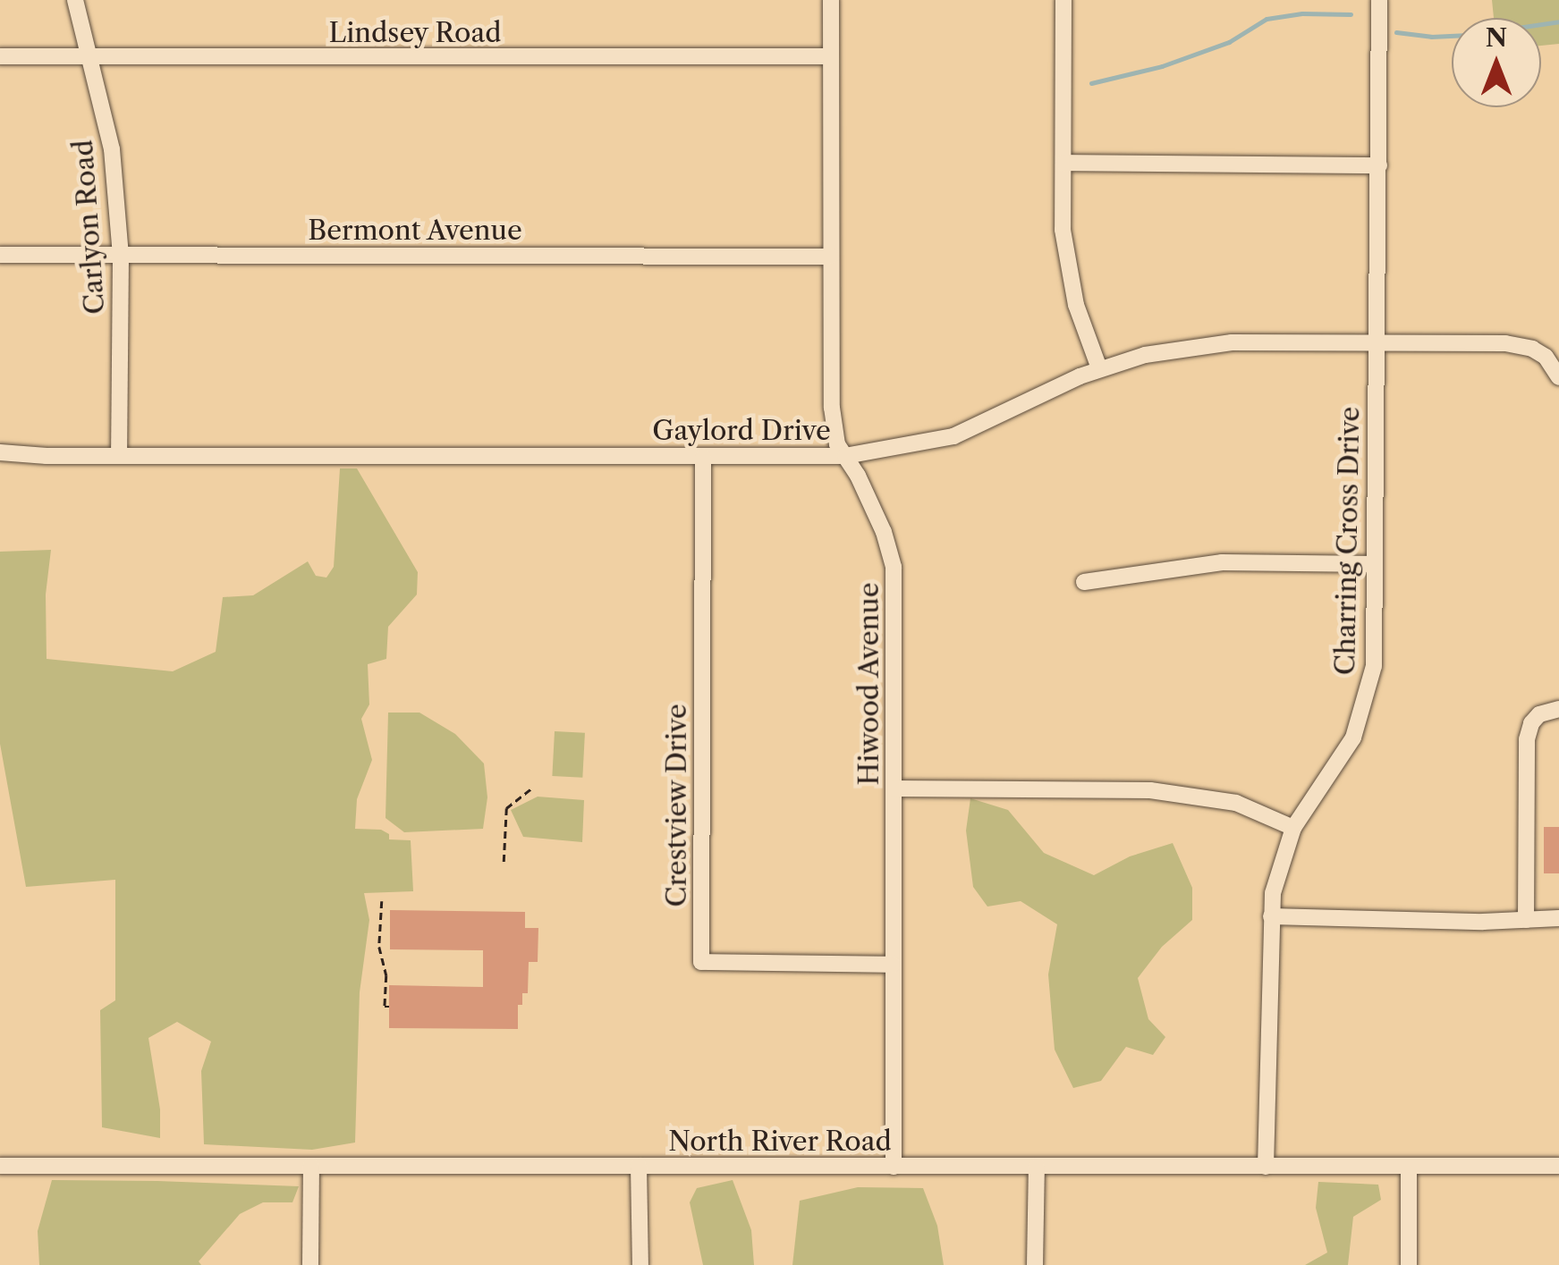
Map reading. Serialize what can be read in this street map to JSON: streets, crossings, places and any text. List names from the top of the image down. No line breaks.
{"streets":{"street":["Lindsey Road","Carlyon Road","Bermont Avenue","Gaylord Drive","Charring Cross Drive","Hiwood Avenue","Crestview Drive","North River Road"]},"crossings":[["Lindsey Road","Carlyon Road"],["Lindsey Road","Hiwood Avenue"],["Carlyon Road","Bermont Avenue"],["Carlyon Road","Gaylord Drive"],["Bermont Avenue","Hiwood Avenue"],["Gaylord Drive","Charring Cross Drive"],["Gaylord Drive","Hiwood Avenue"],["Gaylord Drive","Crestview Drive"],["Charring Cross Drive","North River Road"],["Hiwood Avenue","Crestview Drive"],["Hiwood Avenue","North River Road"]],"north":"top"}
